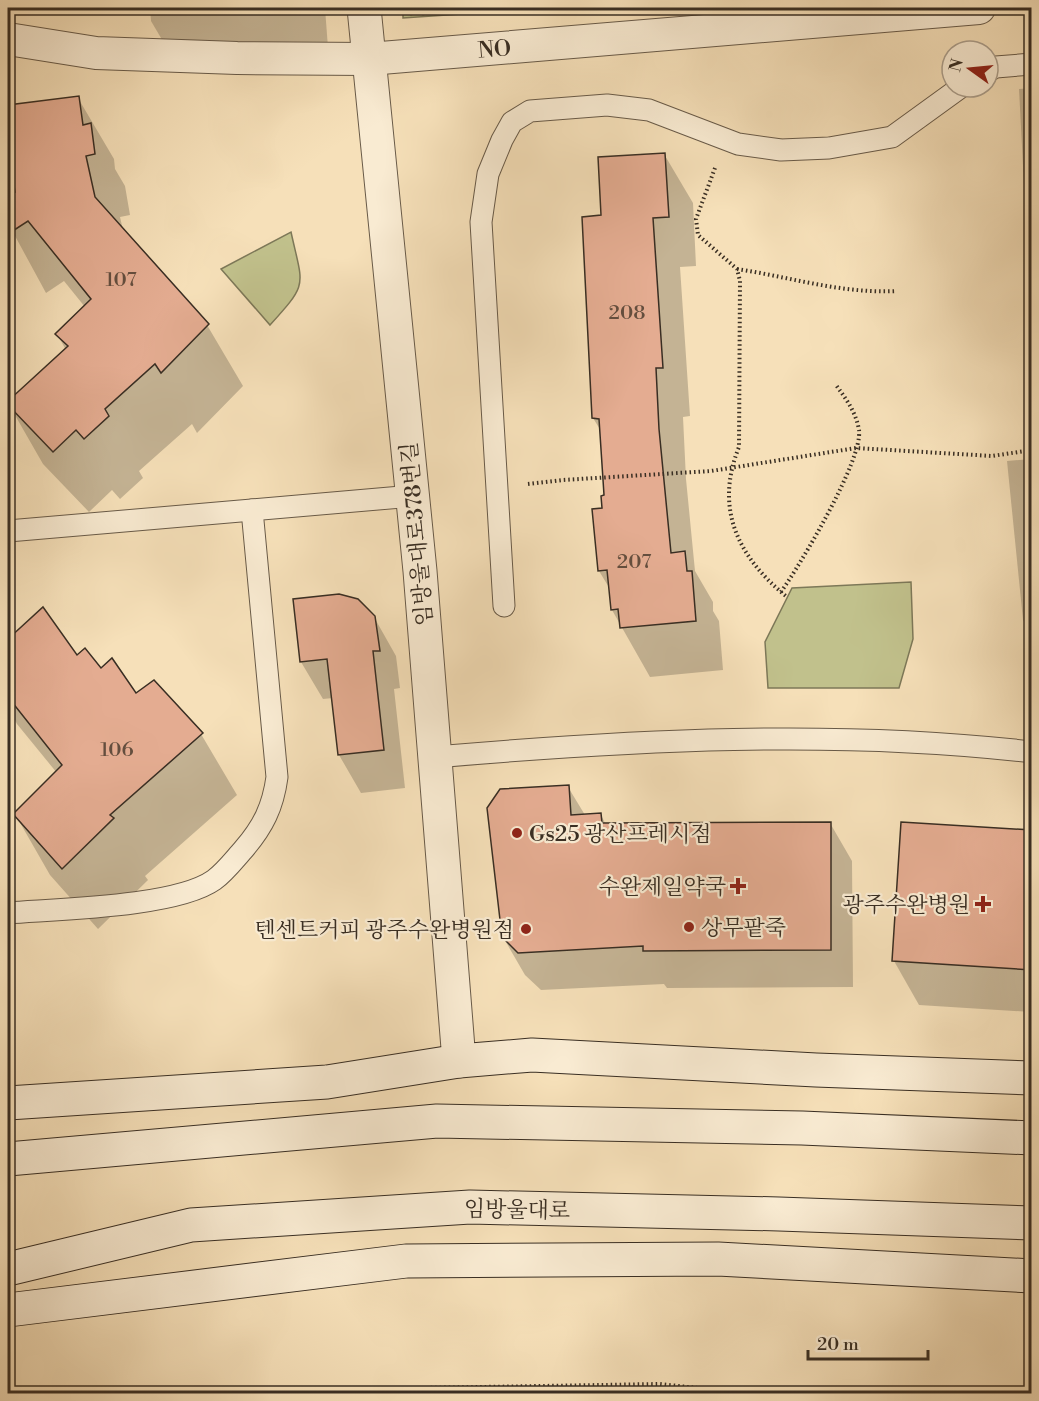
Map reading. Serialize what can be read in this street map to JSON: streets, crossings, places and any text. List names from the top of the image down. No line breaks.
{"streets":{"main road":["임방울대로378번길","임방울대로"],"street":["NO"]},"crossings":[["NO","임방울대로378번길"]],"places":{"other":["Gs25 광산프레시점","상무팥죽","텐센트커피 광주수완병원점"],"health":["수완제일약국","광주수완병원"]},"house_numbers":["107","208","207","106"],"scale_bar":"20 m","north":"left"}
